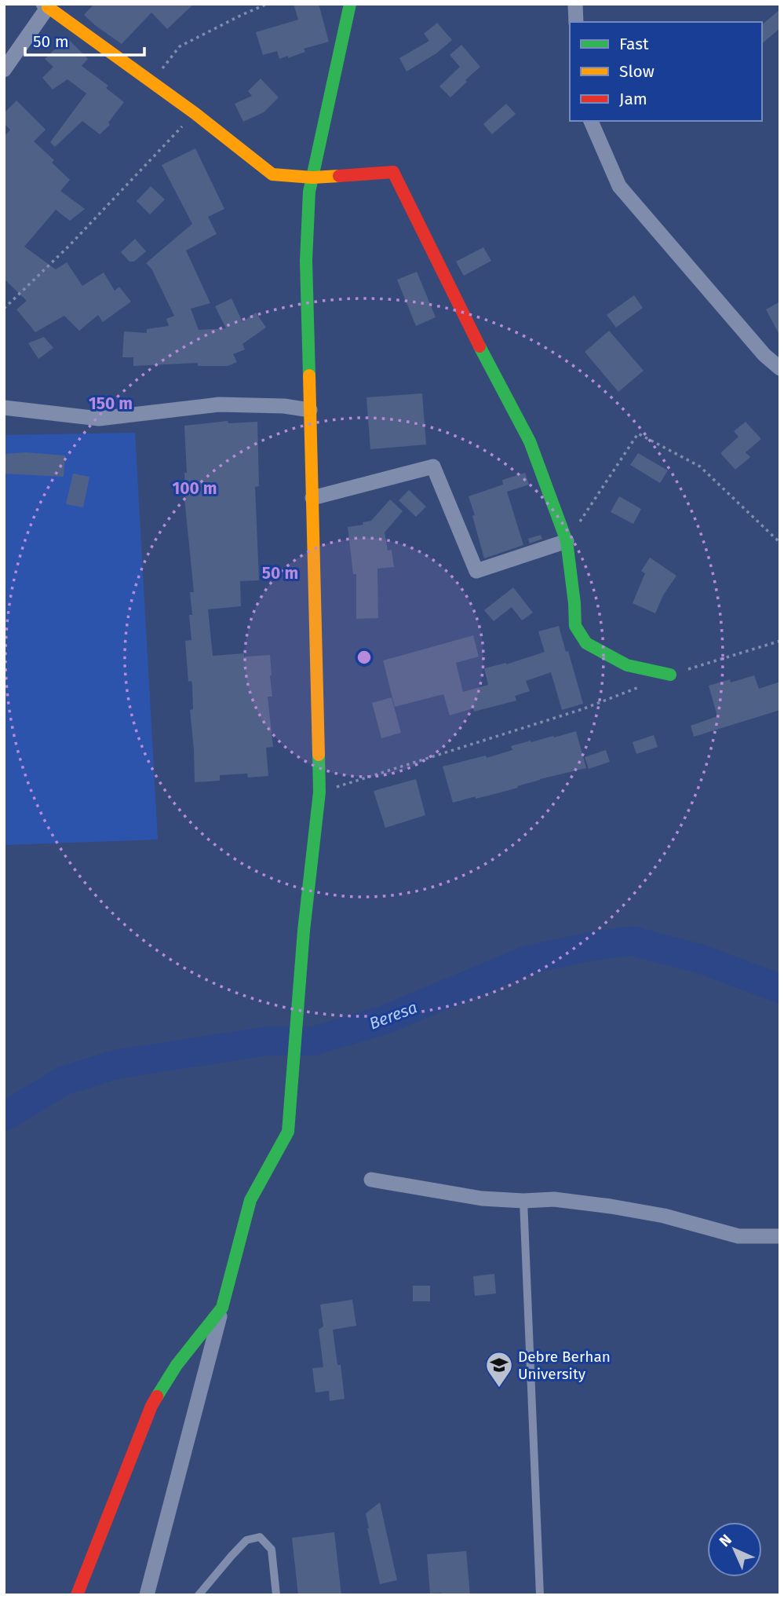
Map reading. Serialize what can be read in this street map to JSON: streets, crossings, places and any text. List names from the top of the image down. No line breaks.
{"water":["Beresa"],"places":{"school or university":["Debre Berhan University"]},"legend":["Fast","Slow","Jam"],"scale_bar":"50 m","north":"top left","rings":["150 m","100 m","50 m"]}
